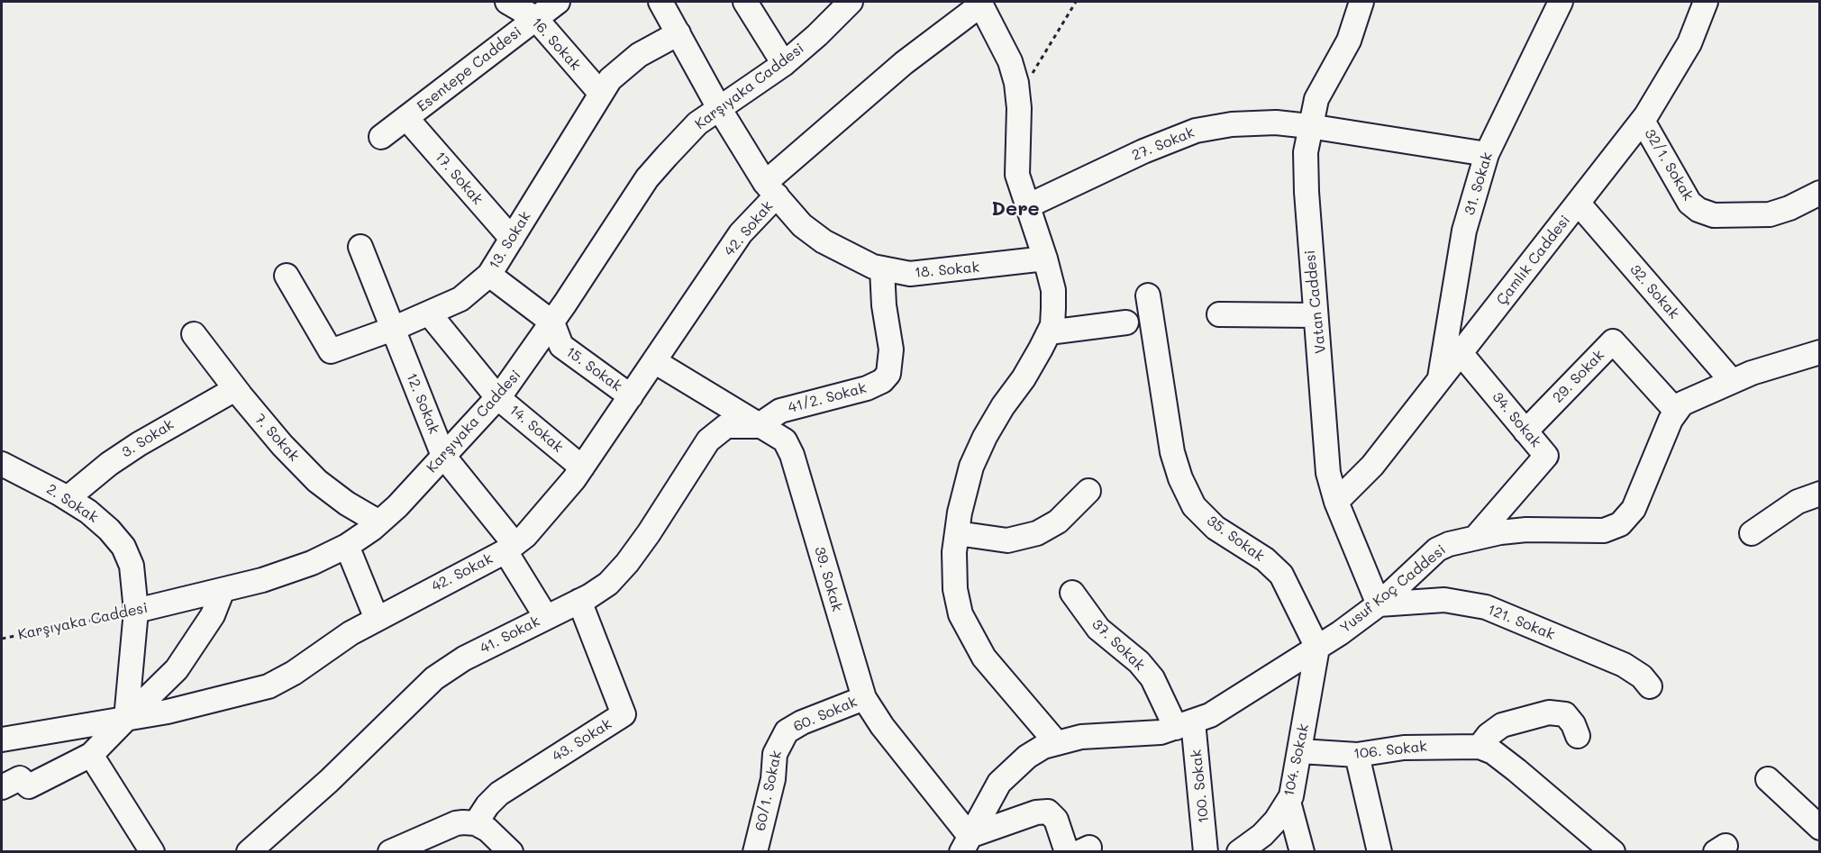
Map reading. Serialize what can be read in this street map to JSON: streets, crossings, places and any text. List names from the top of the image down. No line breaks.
{"streets":{"street":["16. Sokak","Esentepe Caddesi","Karşıyaka Caddesi","27. Sokak","32/1. Sokak","17. Sokak","31. Sokak","42. Sokak","13. Sokak","Çamlık Caddesi","18. Sokak","32. Sokak","Vatan Caddesi","15. Sokak","29. Sokak","41/2. Sokak","12. Sokak","34. Sokak","14. Sokak","7. Sokak","3. Sokak","2. Sokak","35. Sokak","39. Sokak","Yusuf Koç Caddesi","121. Sokak","41. Sokak","37. Sokak","60. Sokak","43. Sokak","106. Sokak","104. Sokak","100. Sokak","60/1. Sokak"]},"crossings":[["16. Sokak","Esentepe Caddesi"],["16. Sokak","13. Sokak"],["Esentepe Caddesi","17. Sokak"],["Karşıyaka Caddesi","18. Sokak"],["Karşıyaka Caddesi","15. Sokak"],["Karşıyaka Caddesi","12. Sokak"],["Karşıyaka Caddesi","14. Sokak"],["Karşıyaka Caddesi","7. Sokak"],["Karşıyaka Caddesi","2. Sokak"],["27. Sokak","Vatan Caddesi"],["32/1. Sokak","Çamlık Caddesi"],["17. Sokak","13. Sokak"],["31. Sokak","Çamlık Caddesi"],["42. Sokak","18. Sokak"],["42. Sokak","15. Sokak"],["42. Sokak","12. Sokak"],["42. Sokak","14. Sokak"],["42. Sokak","2. Sokak"],["42. Sokak","39. Sokak"],["13. Sokak","18. Sokak"],["13. Sokak","15. Sokak"],["13. Sokak","12. Sokak"],["13. Sokak","14. Sokak"],["Çamlık Caddesi","32. Sokak"],["Çamlık Caddesi","Vatan Caddesi"],["Çamlık Caddesi","34. Sokak"],["18. Sokak","41/2. Sokak"],["Vatan Caddesi","Yusuf Koç Caddesi"],["Vatan Caddesi","121. Sokak"],["29. Sokak","34. Sokak"],["29. Sokak","Yusuf Koç Caddesi"],["41/2. Sokak","39. Sokak"],["41/2. Sokak","41. Sokak"],["12. Sokak","41. Sokak"],["34. Sokak","Yusuf Koç Caddesi"],["7. Sokak","3. Sokak"],["3. Sokak","2. Sokak"],["35. Sokak","Yusuf Koç Caddesi"],["35. Sokak","104. Sokak"],["39. Sokak","Yusuf Koç Caddesi"],["39. Sokak","41. Sokak"],["39. Sokak","60. Sokak"],["Yusuf Koç Caddesi","121. Sokak"],["Yusuf Koç Caddesi","37. Sokak"],["Yusuf Koç Caddesi","104. Sokak"],["Yusuf Koç Caddesi","100. Sokak"],["41. Sokak","43. Sokak"],["37. Sokak","100. Sokak"],["60. Sokak","60/1. Sokak"],["106. Sokak","104. Sokak"]],"districts":["Dere"]}
